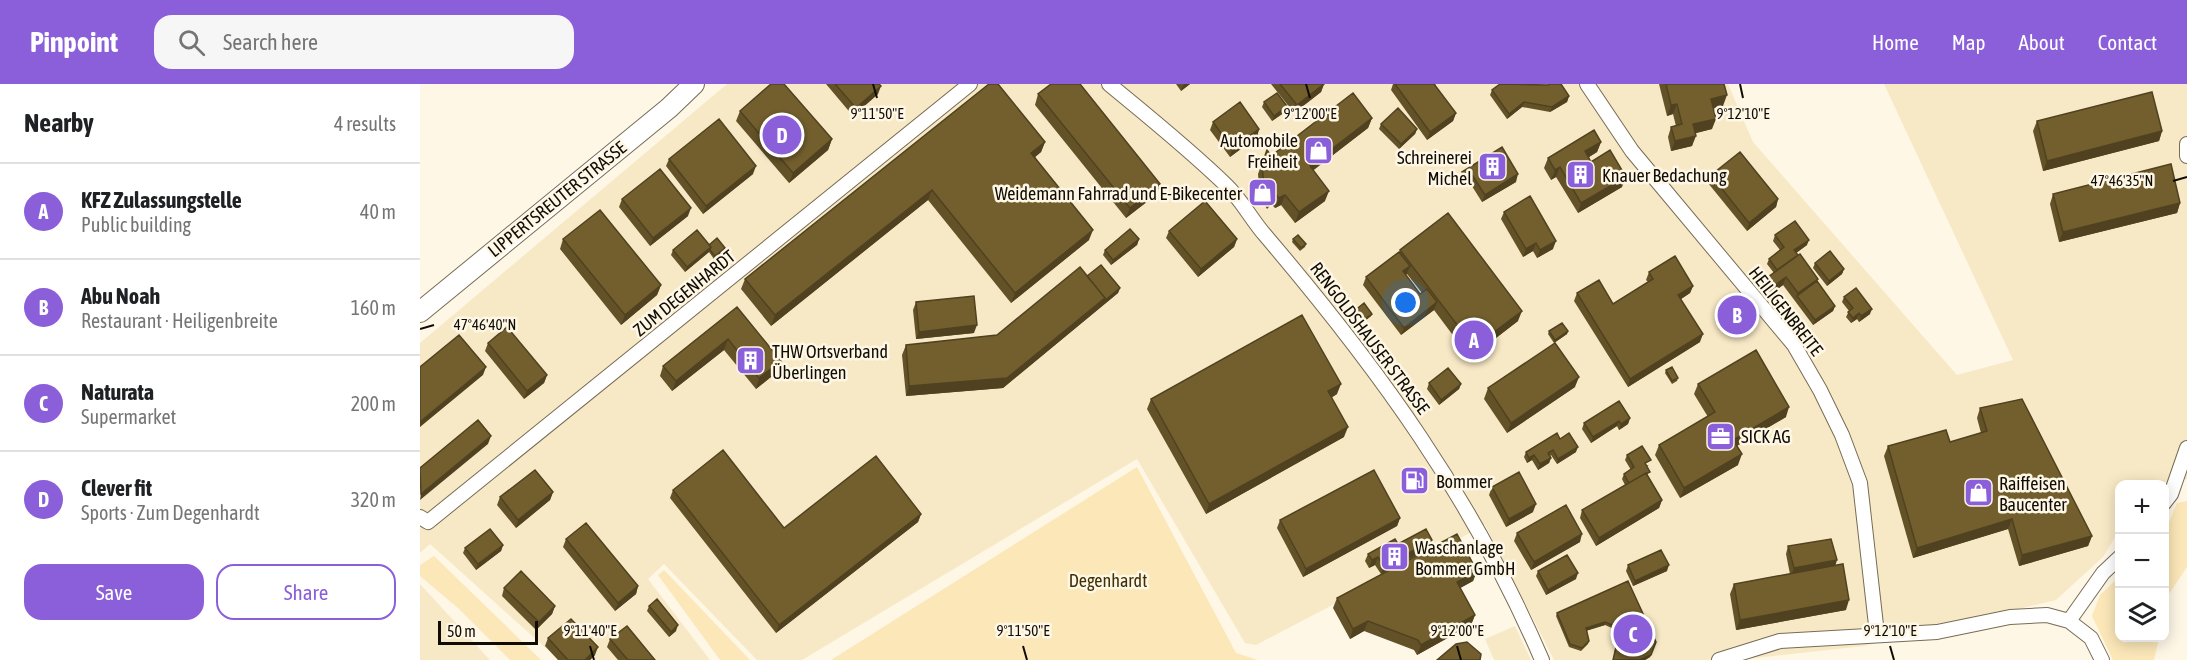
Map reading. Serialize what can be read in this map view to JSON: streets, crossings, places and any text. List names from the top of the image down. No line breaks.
{"streets":{"main road":["LIPPERTSREUTER STRASSE"],"street":["ZUM DEGENHARDT","HEILIGENBREITE","RENGOLDSHAUSER STRASSE"]},"parks":["Degenhardt"],"places":{"shop":["Automobile Freiheit","Weidemann Fahrrad und E-Bikecenter","Raiffeisen Baucenter"],"building":["Schreinerei Michel","Knauer Bedachung","THW Ortsverband Überlingen","Waschanlage Bommer GmbH"],"office":["SICK AG"],"fuel station":["Bommer"]},"scale_bar":"50 m","page":{"header":"Pinpoint","search":"Search here","nav":["Home","Map","About","Contact"],"heading":["Nearby","4 results"],"pins":["D","B","A","C"],"list":[{"mark":"A","name":"KFZ Zulassungstelle","note":"Public building","value":"40 m"},{"mark":"B","name":"Abu Noah","note":"Restaurant · Heiligenbreite","value":"160 m"},{"mark":"C","name":"Naturata","note":"Supermarket","value":"200 m"},{"mark":"D","name":"Clever fit","note":"Sports · Zum Degenhardt","value":"320 m"}],"map_buttons":["+","−"],"buttons":["Save","Share"],"scale":"50 m"},"coordinates":["9°11'50\"E","9°12'10\"E","9°12'00\"E","47°46'35\"N","47°46'40\"N","9°11'40\"E"]}
